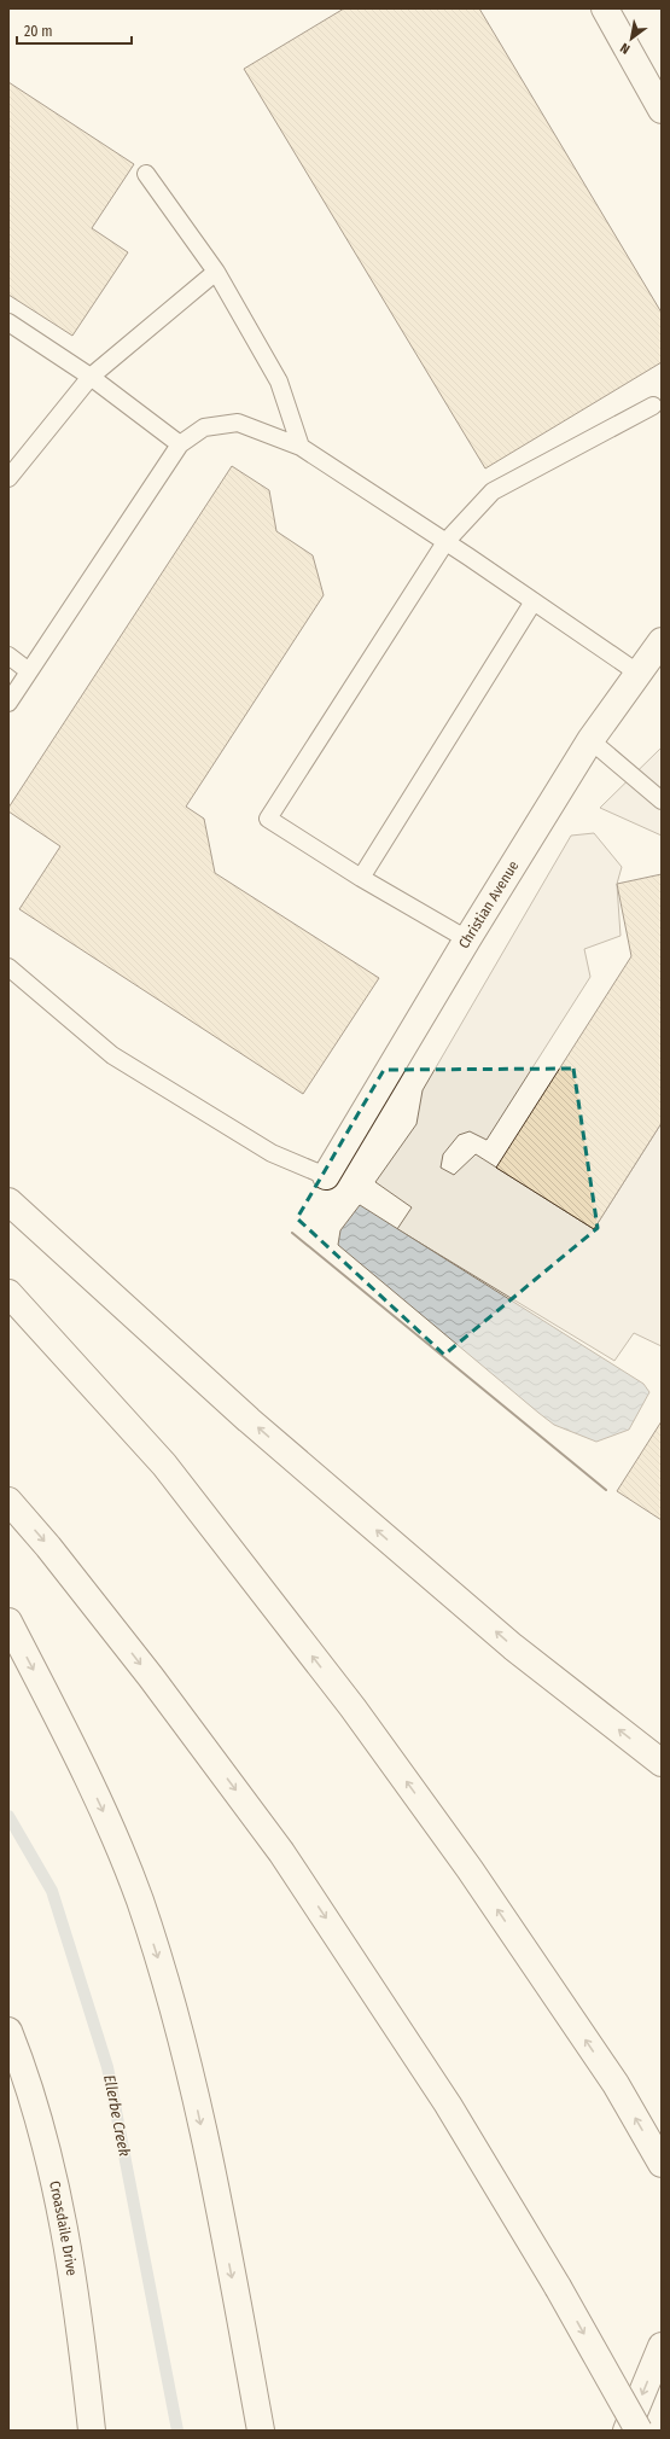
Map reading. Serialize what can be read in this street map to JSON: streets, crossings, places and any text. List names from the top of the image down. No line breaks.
{"streets":{"main road":["Christian Avenue","Croasdaile Drive"]},"water":["Ellerbe Creek"],"scale_bar":"20 m","north":"bottom left"}
